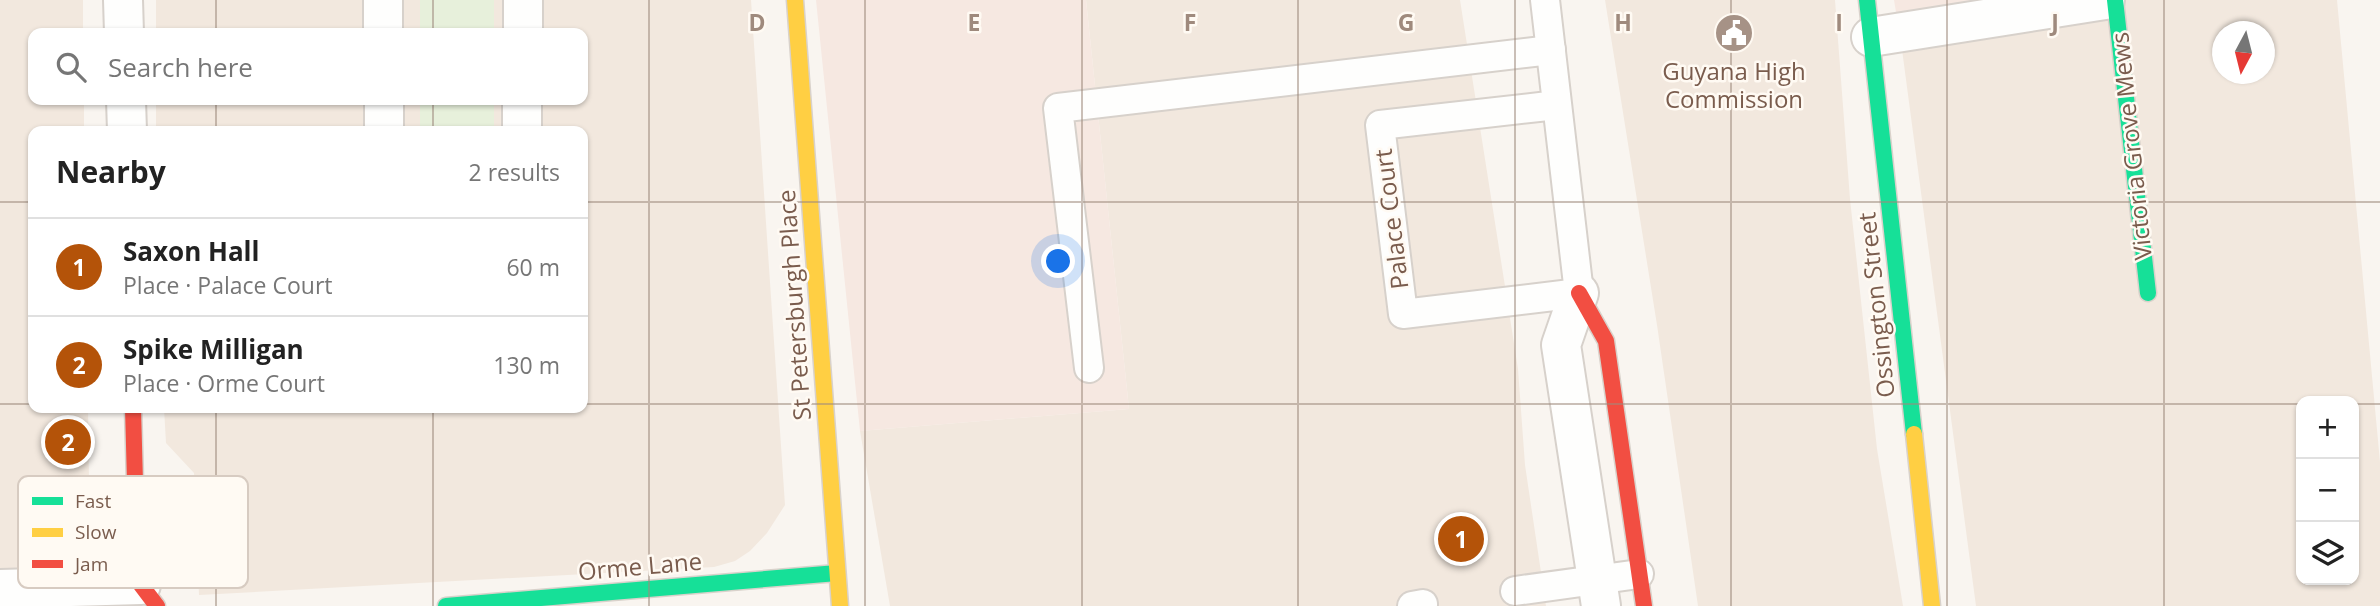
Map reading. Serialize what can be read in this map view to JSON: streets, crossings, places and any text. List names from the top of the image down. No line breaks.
{"streets":{"street":["Victoria Grove Mews","St Petersburgh Place","Ossington Street","Orme Lane"],"lane":["Palace Court"]},"crossings":[["Victoria Grove Mews","Ossington Street"],["St Petersburgh Place","Orme Lane"]],"places":{"public building":["Guyana High Commission"]},"legend":["Fast","Slow","Jam"],"north":"bottom","page":{"search":"Search here","heading":["Nearby","2 results"],"list":[{"mark":"1","name":"Saxon Hall","note":"Place · Palace Court","value":"60 m"},{"mark":"2","name":"Spike Milligan","note":"Place · Orme Court","value":"130 m"}],"map_buttons":["+","−"],"pins":["2","1"]},"grid":{"columns":["D","E","F","G","H","I","J"]}}
